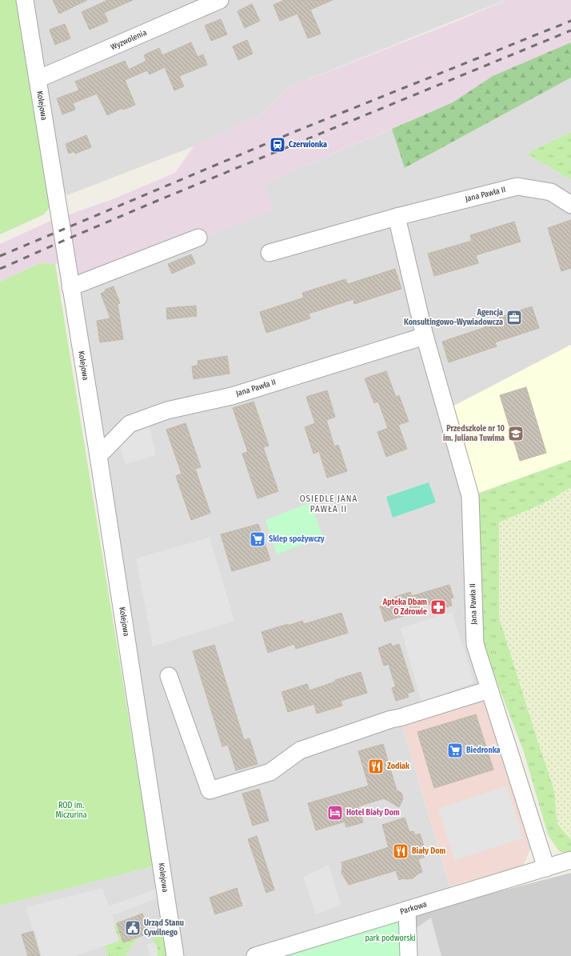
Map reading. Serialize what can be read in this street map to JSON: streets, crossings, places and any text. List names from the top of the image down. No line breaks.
{"streets":{"street":["Wyzwolenia","Kolejowa","Jana Pawła II","Parkowa"]},"crossings":[["Wyzwolenia","Kolejowa"],["Kolejowa","Jana Pawła II"],["Jana Pawła II","Parkowa"]],"districts":["OSIEDLE JANA PAWŁA II"],"parks":["ROD im. Miczurina","park podworski"],"places":{"station":["Czerwionka"],"office":["Agencja Konsultingowo-Wywiadowcza"],"school or university":["Przedszkole nr 10 im. Juliana Tuwima"],"supermarket":["Sklep spożywczy","Biedronka"],"pharmacy":["Apteka Dbam O Zdrowie"],"restaurant":["Zodiak","Biały Dom"],"hotel":["Hotel Biały Dom"],"public building":["Urząd Stanu Cywilnego"]}}
